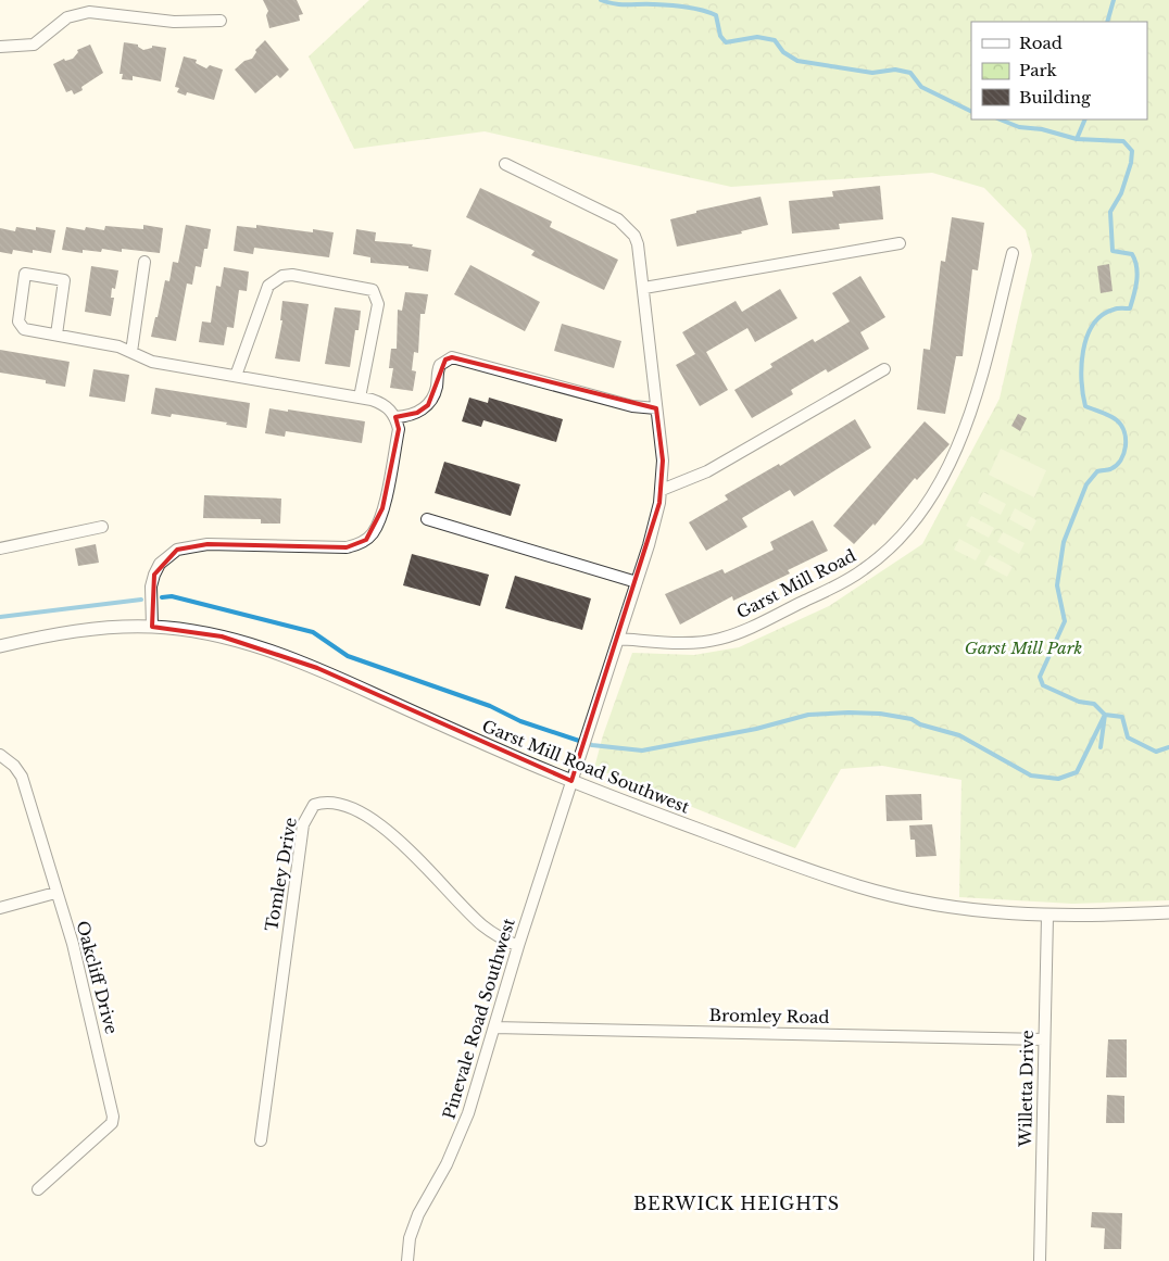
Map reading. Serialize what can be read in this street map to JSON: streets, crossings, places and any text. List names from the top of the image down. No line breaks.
{"streets":{"street":["Garst Mill Road","Garst Mill Road Southwest","Tomley Drive","Oakcliff Drive","Bromley Road","Pinevale Road Southwest","Willetta Drive"]},"crossings":[["Garst Mill Road Southwest","Pinevale Road Southwest"],["Garst Mill Road Southwest","Willetta Drive"],["Tomley Drive","Pinevale Road Southwest"],["Bromley Road","Pinevale Road Southwest"],["Bromley Road","Willetta Drive"]],"districts":["BERWICK HEIGHTS"],"parks":["Garst Mill Park"],"legend":["Road","Park","Building"]}
